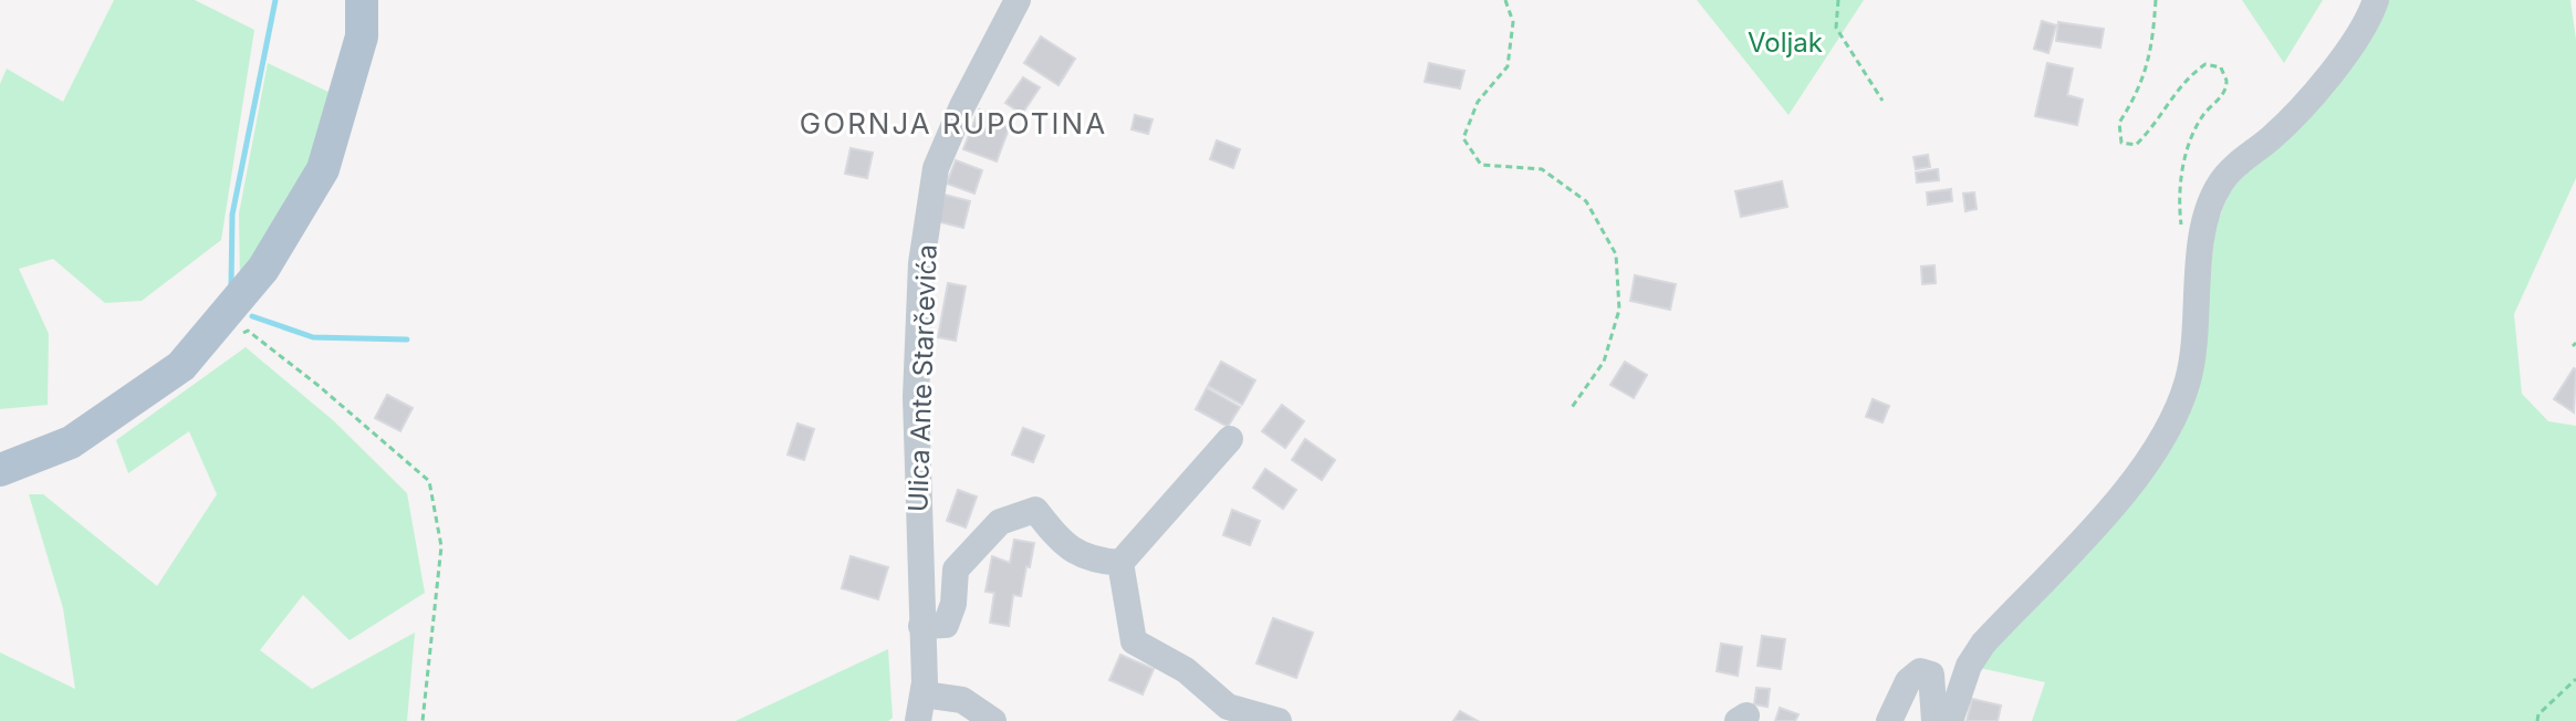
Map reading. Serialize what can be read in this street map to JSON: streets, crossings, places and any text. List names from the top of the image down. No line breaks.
{"streets":{"street":["Ulica Ante Starčevića"]},"districts":["GORNJA RUPOTINA"],"parks":["Voljak"]}
